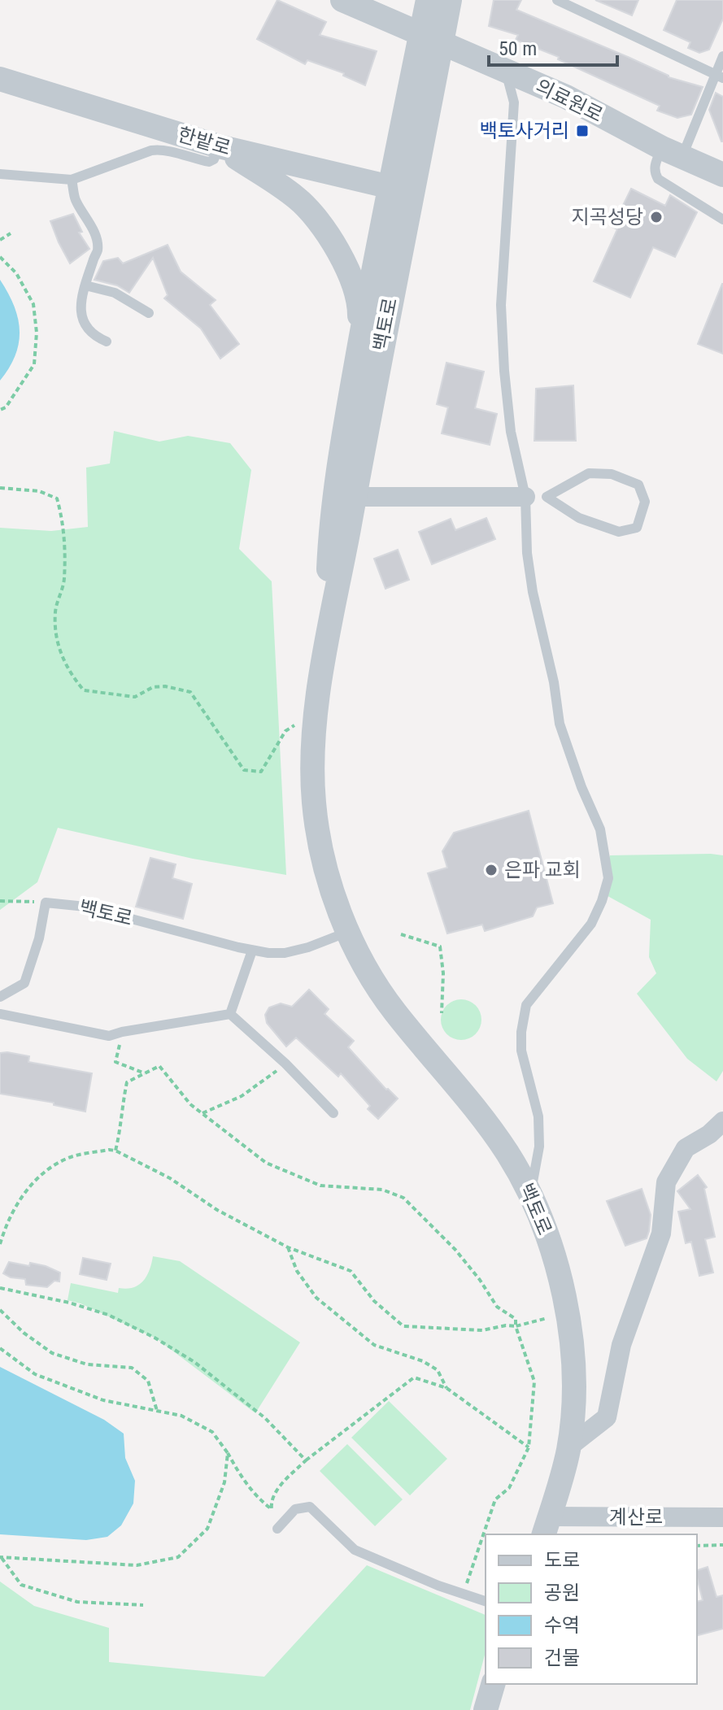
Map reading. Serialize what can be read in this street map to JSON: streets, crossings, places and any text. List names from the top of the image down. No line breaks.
{"streets":{"street":["의료원로","한밭로","백토로","계산로"]},"crossings":[["의료원로","백토로"],["한밭로","백토로"],["백토로","계산로"]],"places":{"transit":["백토사거리"],"other":["지곡성당","은파 교회"]},"legend":["도로","공원","수역","건물"],"scale_bar":"50 m"}
